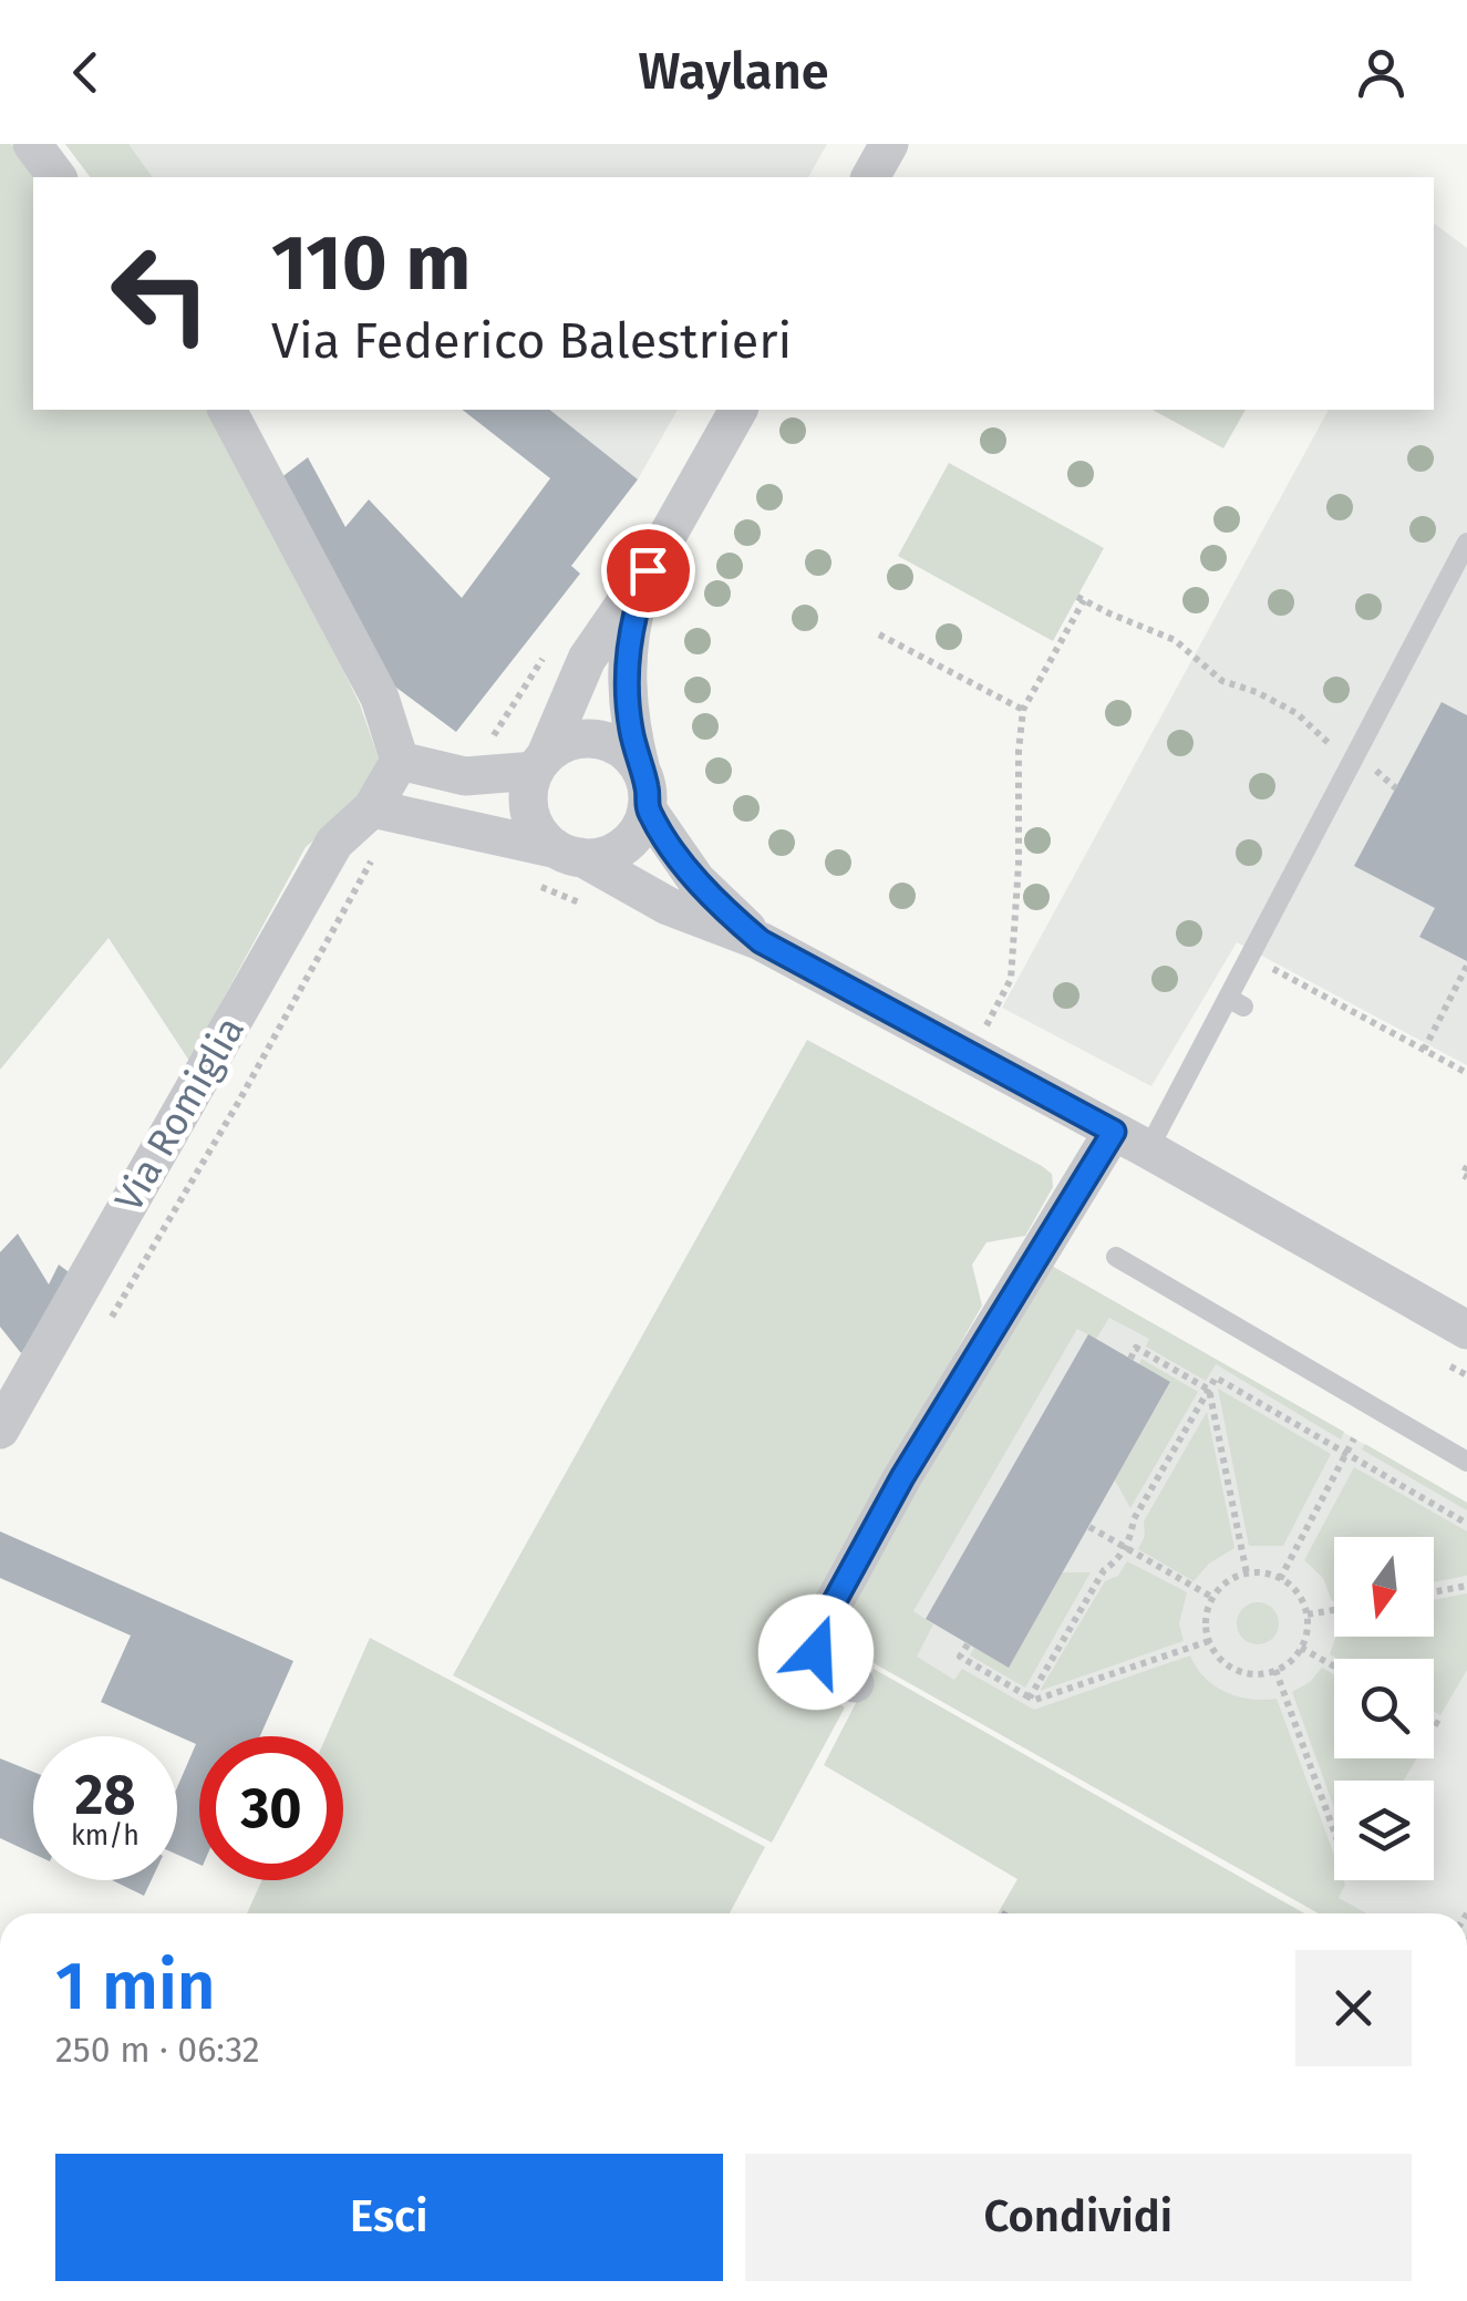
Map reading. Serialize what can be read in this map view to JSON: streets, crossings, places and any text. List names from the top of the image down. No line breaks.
{"streets":{"street":["Via Romiglia"]},"north":"bottom","page":{"header":"Waylane","turn":["110 m","Via Federico Balestrieri"],"speed":"28 km/h","limit":"30","heading":["1 min","250 m · 06:32"],"buttons":["Esci","Condividi"]}}
